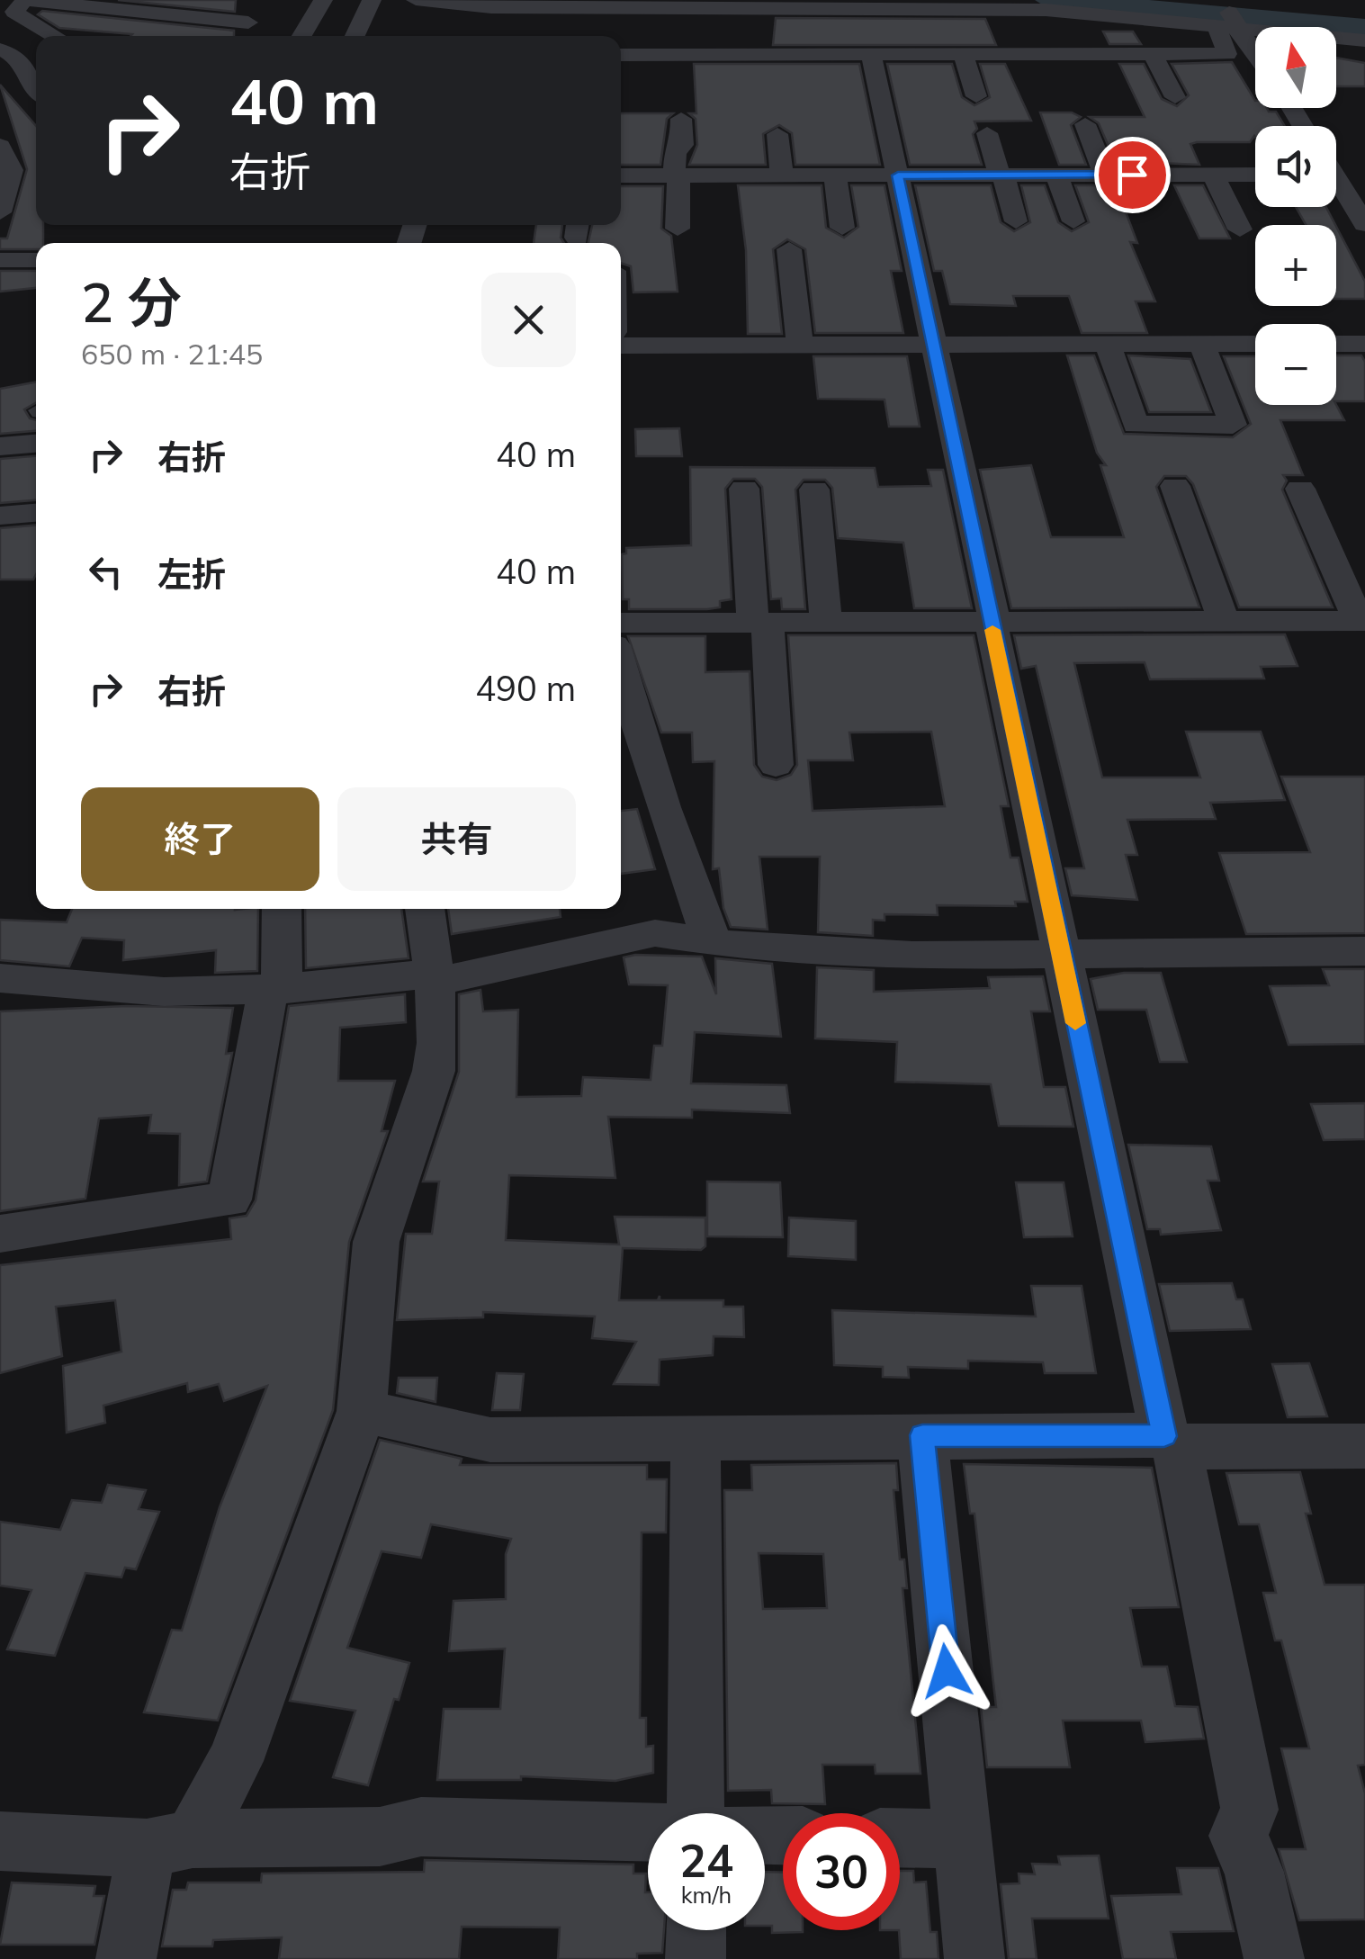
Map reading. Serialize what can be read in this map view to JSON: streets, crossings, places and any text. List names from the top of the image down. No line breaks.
{"north":"top","page":{"map_buttons":["+","−"],"turn":["40 m","右折"],"heading":["2 分","650 m · 21:45"],"list":[{"name":"右折","value":"40 m"},{"name":"左折","value":"40 m"},{"name":"右折","value":"490 m"}],"buttons":["終了","共有"],"speed":"24 km/h","limit":"30"}}
